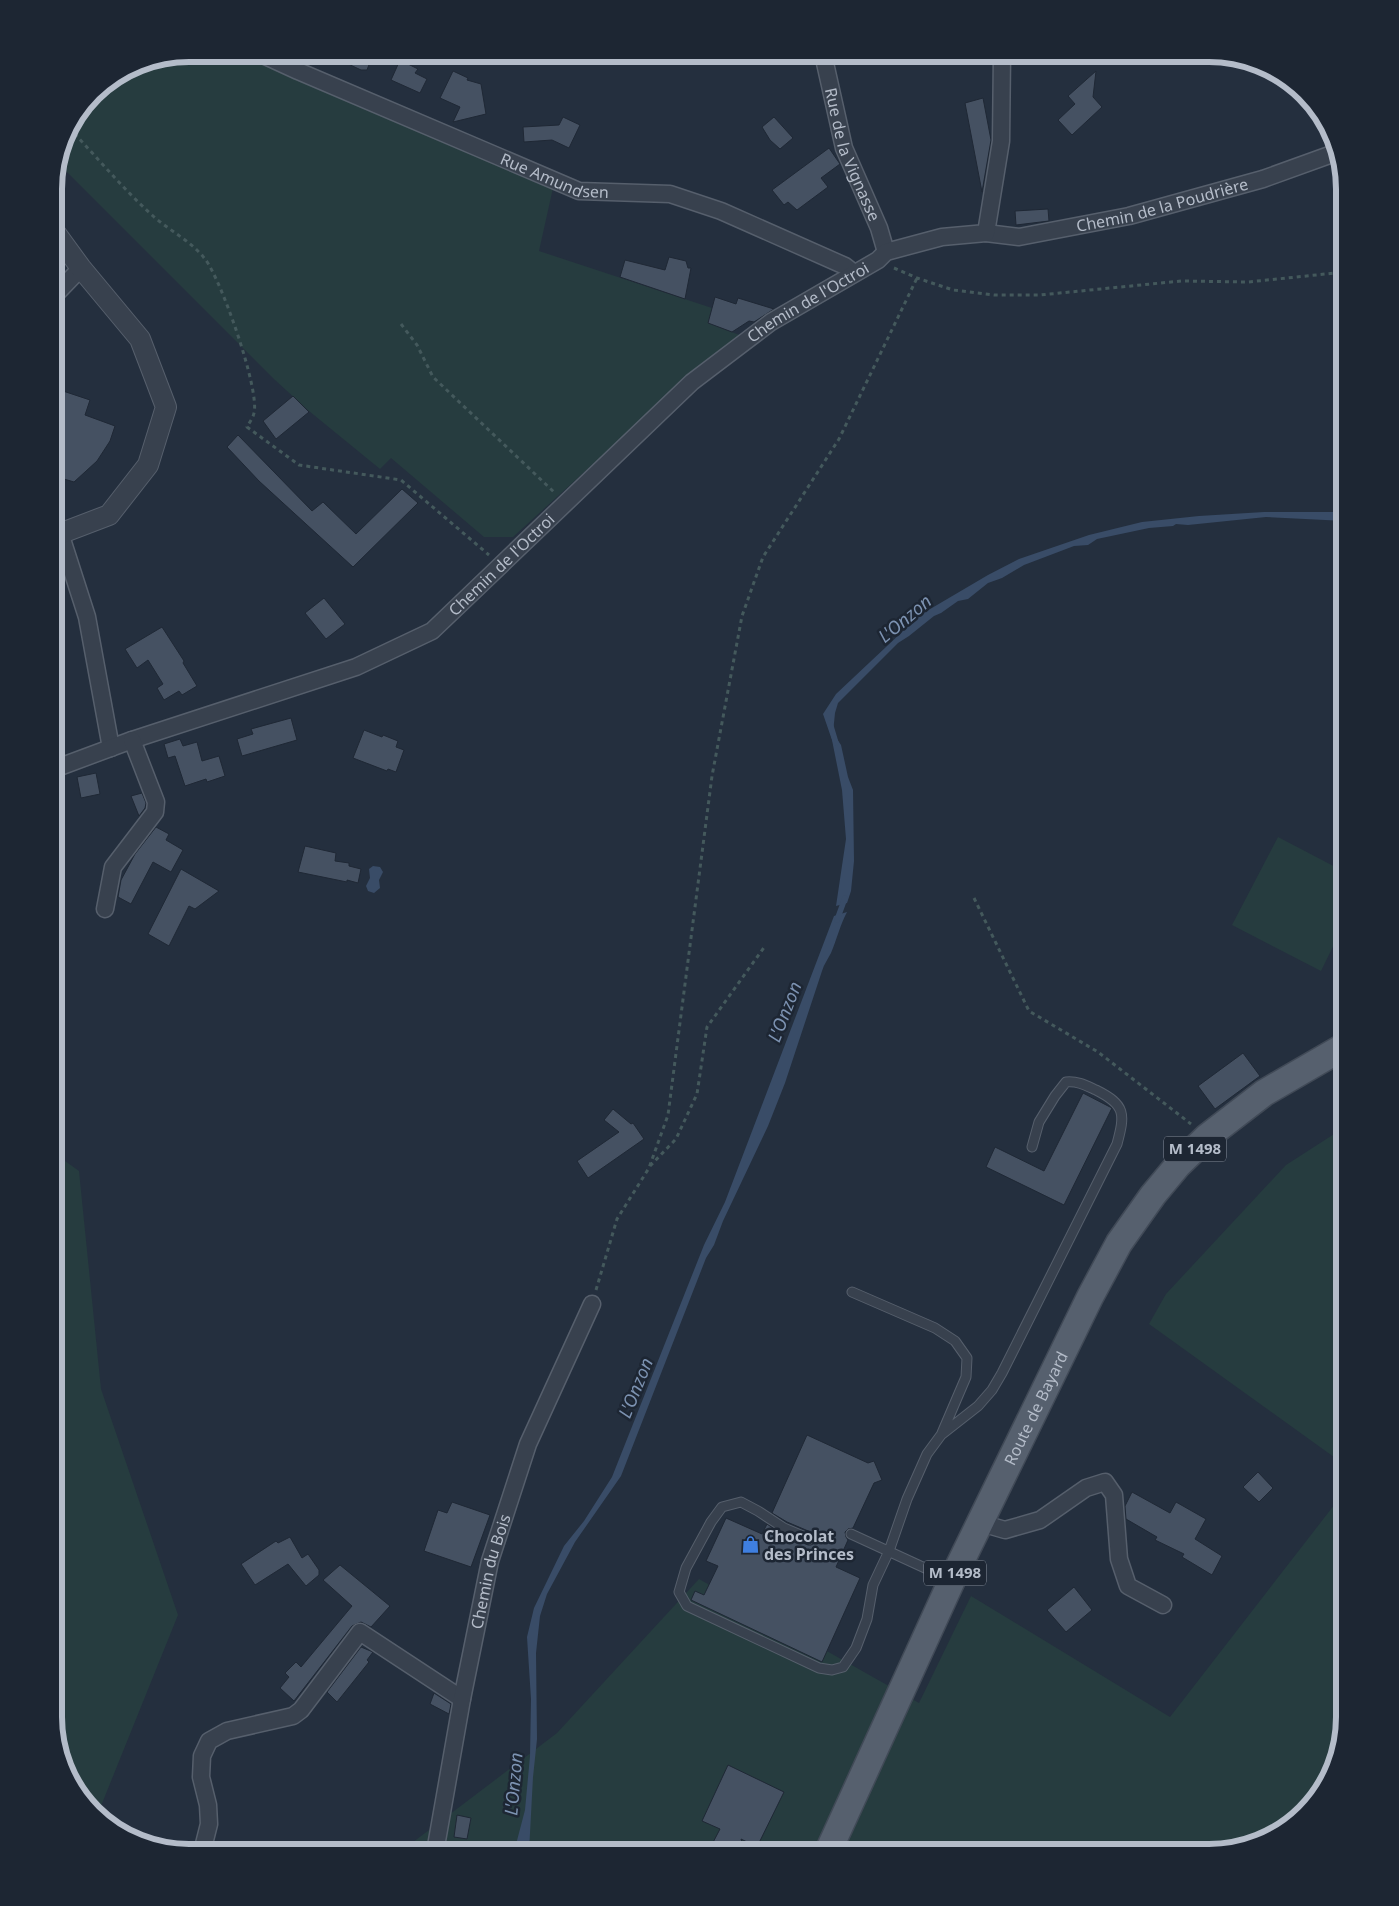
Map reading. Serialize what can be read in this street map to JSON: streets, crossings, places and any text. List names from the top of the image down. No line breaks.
{"streets":{"main road":["M 1498","Route de Bayard"],"street":["Rue de la Vignasse","Rue Amundsen","Chemin de la Poudrière","Chemin de l'Octroi","Chemin du Bois"]},"crossings":[["Rue de la Vignasse","Chemin de la Poudrière"],["Rue de la Vignasse","Chemin de l'Octroi"],["Rue Amundsen","Chemin de l'Octroi"],["Chemin de la Poudrière","Chemin de l'Octroi"]],"water":["L'Onzon"],"places":{"shop":["Chocolat des Princes"]}}
